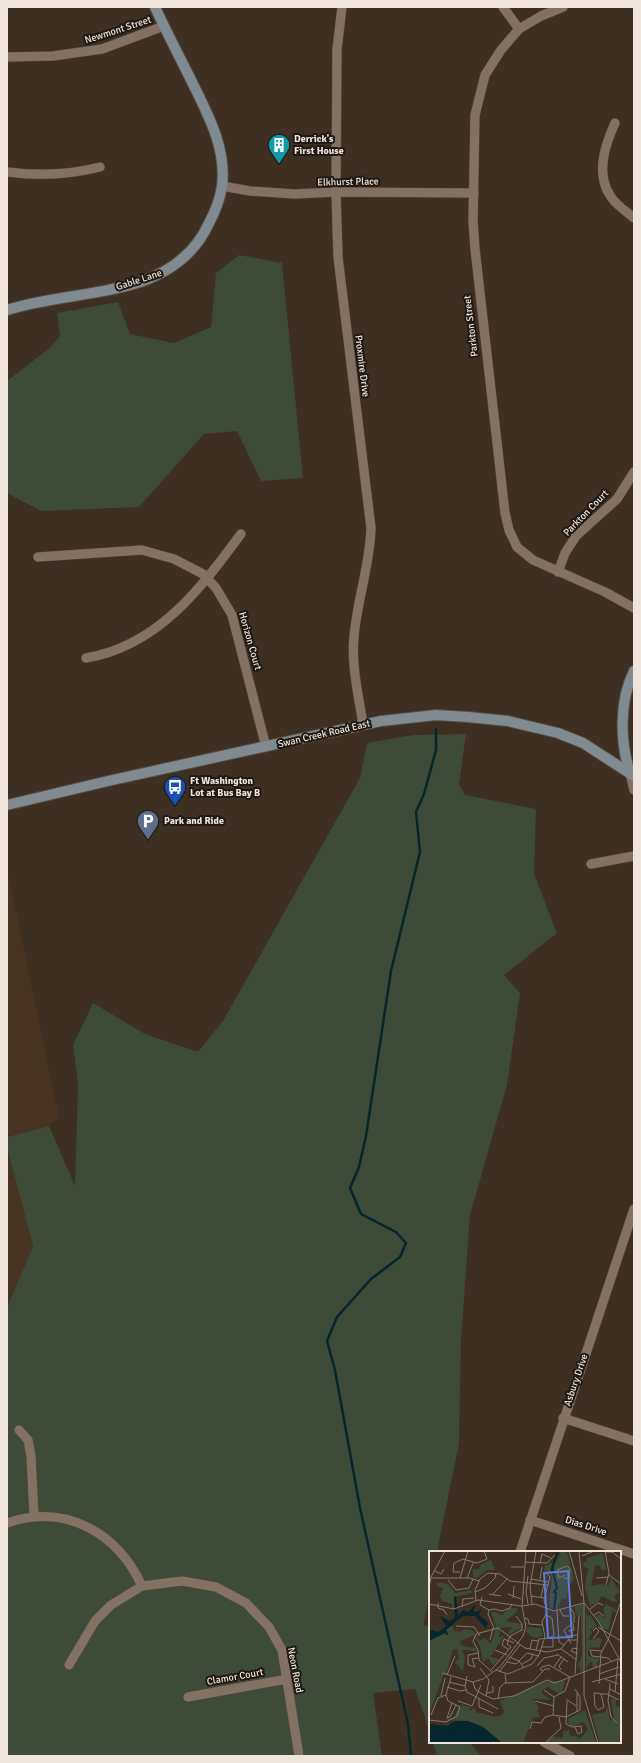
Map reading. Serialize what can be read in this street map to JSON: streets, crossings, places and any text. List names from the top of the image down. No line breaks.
{"streets":{"main road":["Gable Lane","Swan Creek Road East"],"street":["Newmont Street","Elkhurst Place","Parkton Street","Proxmire Drive","Parkton Court","Horizon Court","Asbury Drive","Dias Drive","Neon Road","Clamor Court"]},"crossings":[["Newmont Street","Gable Lane"],["Elkhurst Place","Gable Lane"],["Elkhurst Place","Parkton Street"],["Elkhurst Place","Proxmire Drive"],["Parkton Street","Parkton Court"],["Proxmire Drive","Swan Creek Road East"],["Horizon Court","Swan Creek Road East"],["Asbury Drive","Dias Drive"],["Neon Road","Clamor Court"]],"places":{"building":["Derrick's First House"],"bus stop":["Ft Washington Lot at Bus Bay B"],"parking":["Park and Ride"]}}
